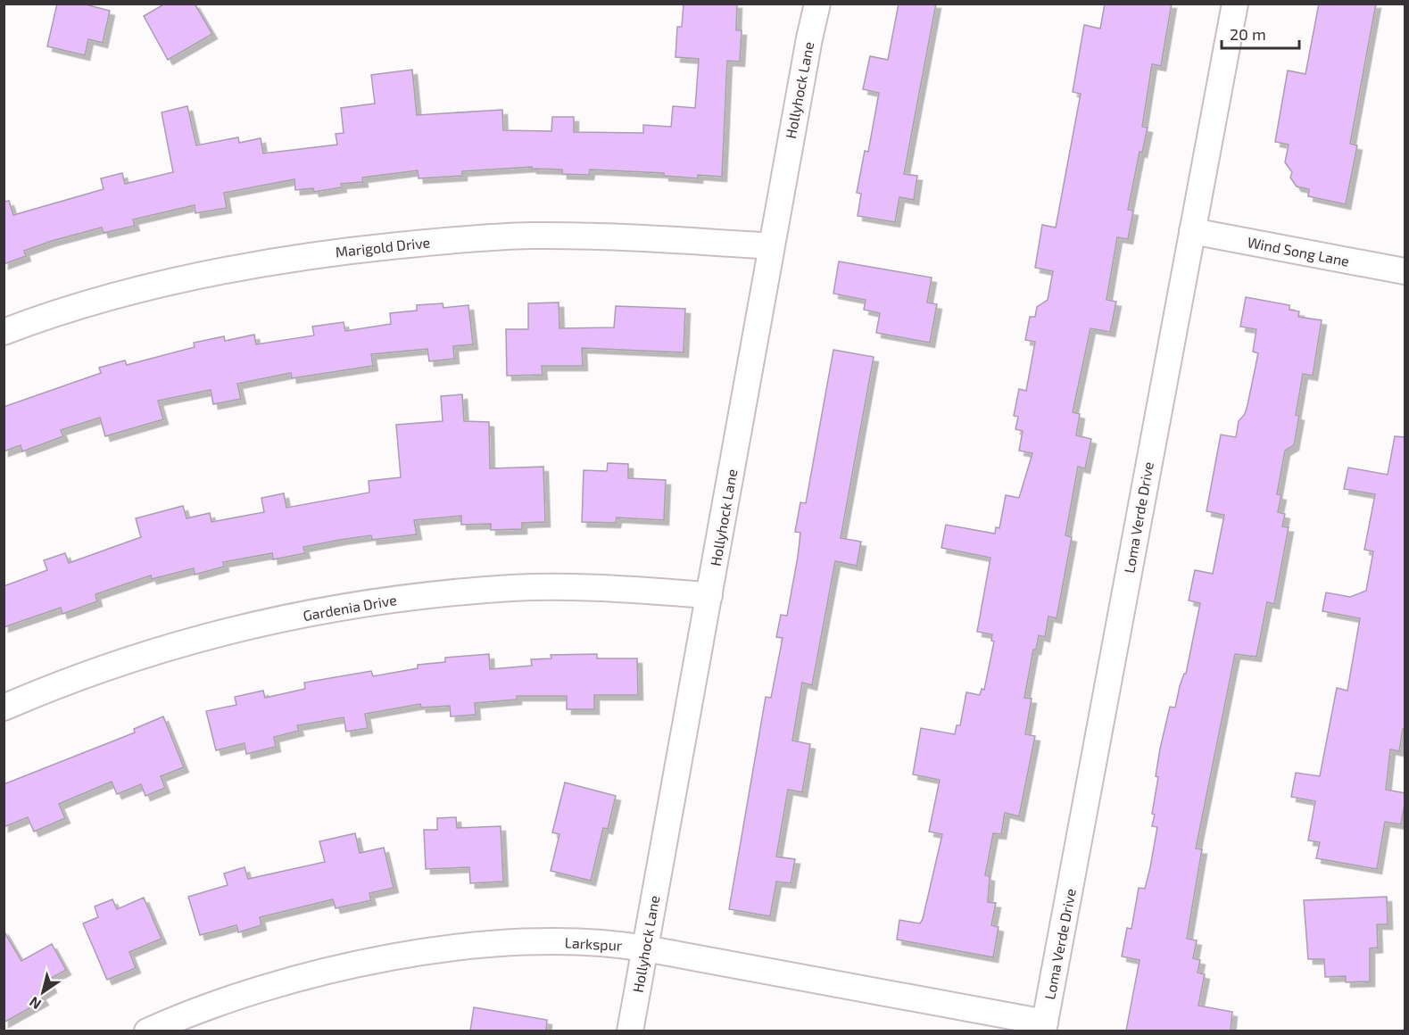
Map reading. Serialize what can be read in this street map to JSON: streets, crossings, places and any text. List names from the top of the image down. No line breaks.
{"streets":{"street":["Hollyhock Lane","Marigold Drive","Wind Song Lane","Loma Verde Drive","Gardenia Drive","Larkspur"]},"crossings":[["Hollyhock Lane","Marigold Drive"],["Hollyhock Lane","Gardenia Drive"],["Hollyhock Lane","Larkspur"],["Wind Song Lane","Loma Verde Drive"],["Loma Verde Drive","Larkspur"]],"scale_bar":"20 m","north":"bottom left"}
